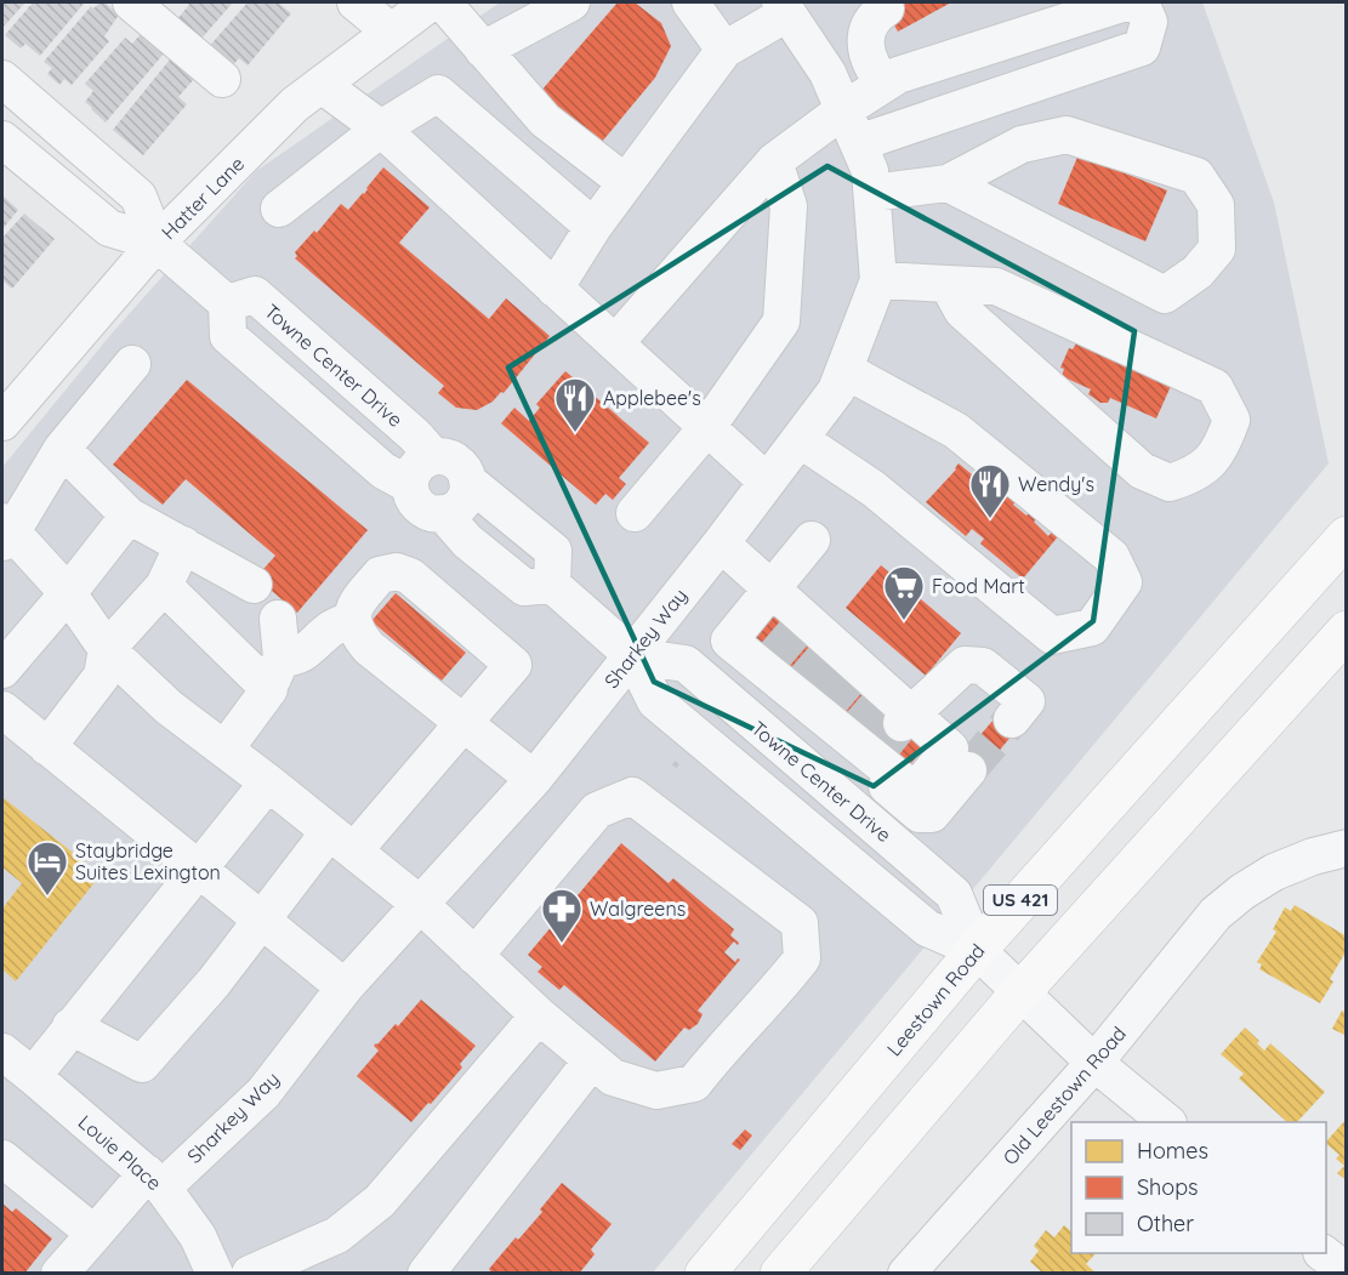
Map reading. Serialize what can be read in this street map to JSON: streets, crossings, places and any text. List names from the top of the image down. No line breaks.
{"streets":{"main road":["US 421","Leestown Road"],"street":["Hatter Lane","Towne Center Drive","Sharkey Way","Old Leestown Road","Louie Place"]},"crossings":[["Towne Center Drive","Sharkey Way"],["Towne Center Drive","US 421"],["Towne Center Drive","Leestown Road"],["Towne Center Drive","Old Leestown Road"],["Sharkey Way","Louie Place"]],"places":{"restaurant":["Applebee's","Wendy's"],"supermarket":["Food Mart"],"hotel":["Staybridge Suites Lexington"],"pharmacy":["Walgreens"]},"legend":["Homes","Shops","Other"]}
